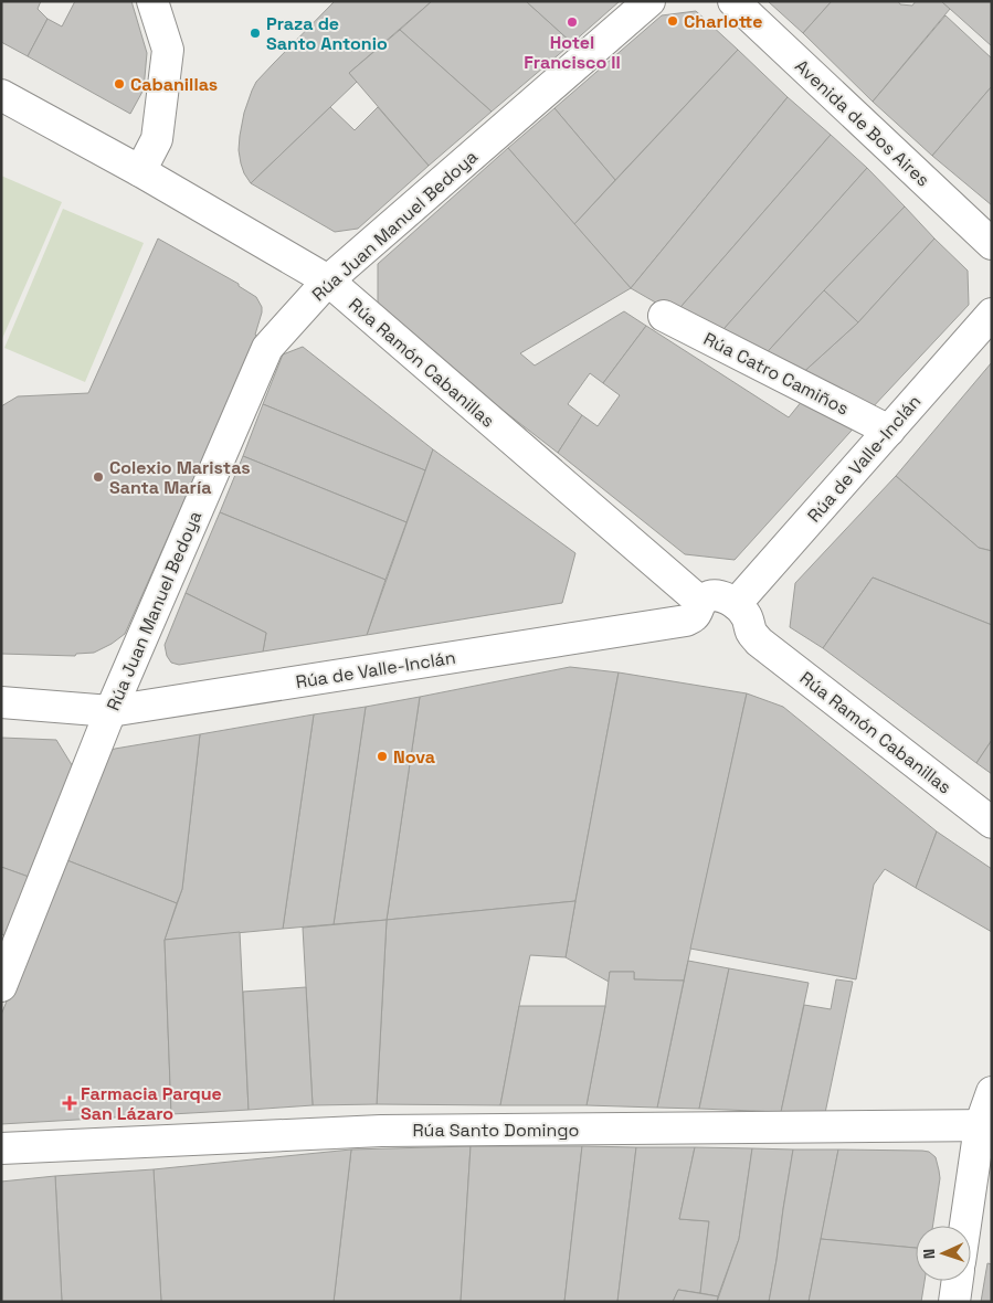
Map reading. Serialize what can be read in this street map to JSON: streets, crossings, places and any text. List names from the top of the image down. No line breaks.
{"streets":{"street":["Avenida de Bos Aires","Rúa Juan Manuel Bedoya","Rúa Ramón Cabanillas","Rúa Catro Camiños","Rúa de Valle-Inclán","Rúa Santo Domingo"]},"crossings":[["Rúa Juan Manuel Bedoya","Rúa Ramón Cabanillas"],["Rúa Juan Manuel Bedoya","Rúa de Valle-Inclán"],["Rúa Ramón Cabanillas","Rúa de Valle-Inclán"],["Rúa Catro Camiños","Rúa de Valle-Inclán"]],"places":{"other":["Charlotte","Hotel Francisco II","Praza de Santo Antonio","Cabanillas","Colexio Maristas Santa María","Nova"],"health":["Farmacia Parque San Lázaro"]},"north":"left"}
